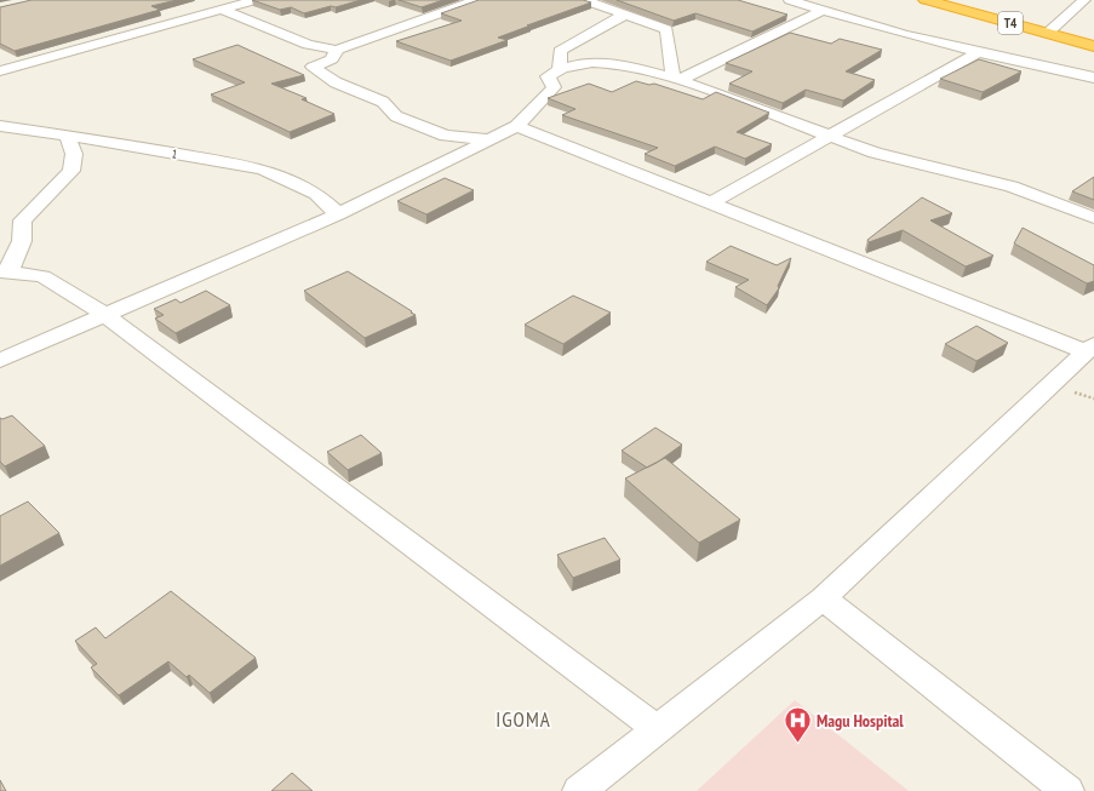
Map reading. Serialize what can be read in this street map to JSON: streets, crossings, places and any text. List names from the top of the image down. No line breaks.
{"streets":{"highway":["T4"],"street":["1"]},"districts":["IGOMA"],"places":{"hospital":["Magu Hospital"]}}
